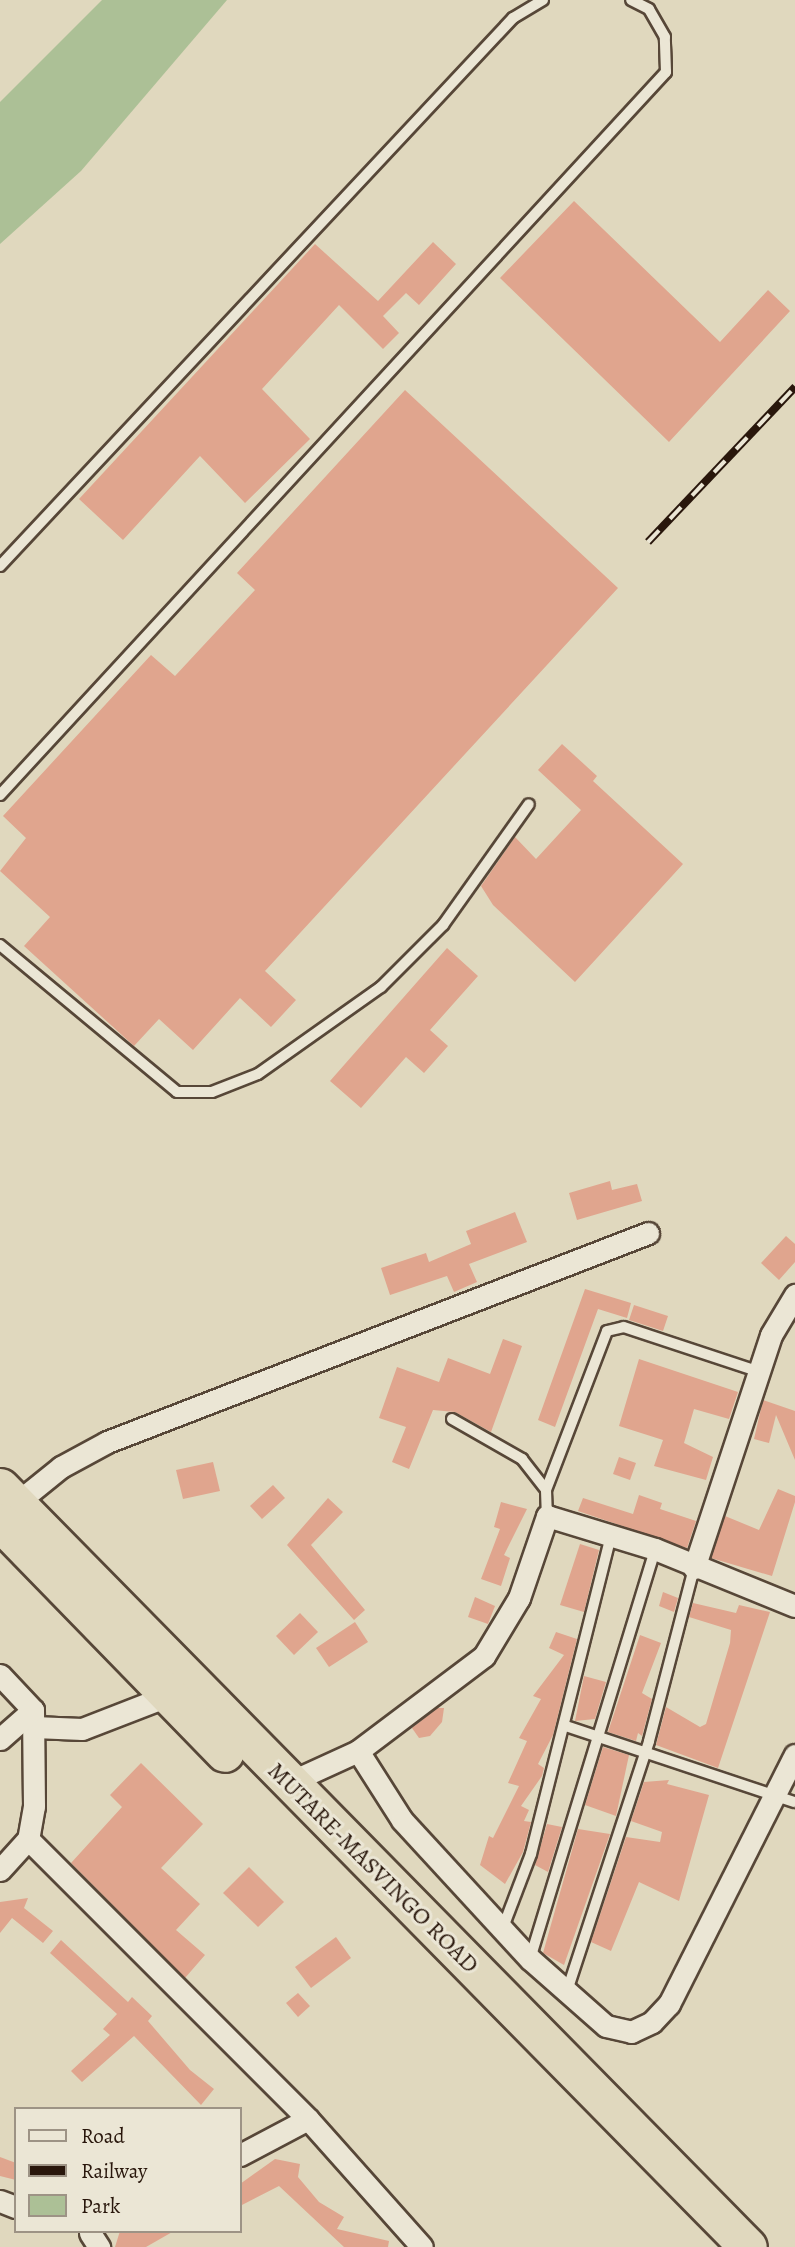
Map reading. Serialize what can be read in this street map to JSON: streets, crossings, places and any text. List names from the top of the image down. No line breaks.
{"streets":{"highway":["MUTARE-MASVINGO ROAD"]},"legend":["Road","Railway","Park"]}
